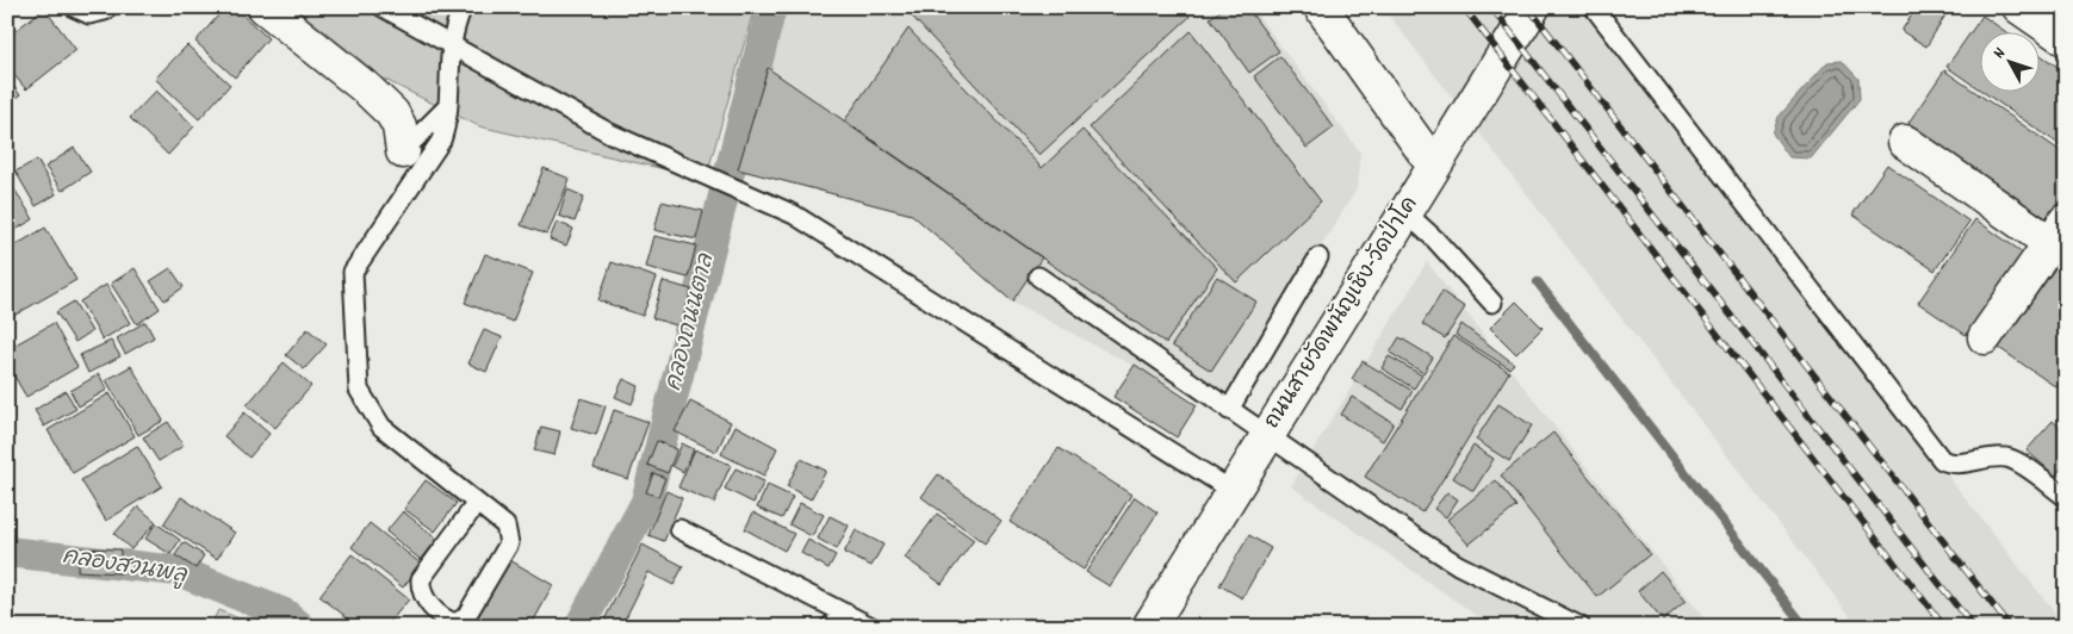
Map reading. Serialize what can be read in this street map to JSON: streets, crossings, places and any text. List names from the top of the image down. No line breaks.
{"streets":{"main road":["ถนนสายวัดพนัญเชิง-วัดป่าโค"]},"water":["คลองถนนตาล","คลองสวนพลู"],"north":"top left"}
